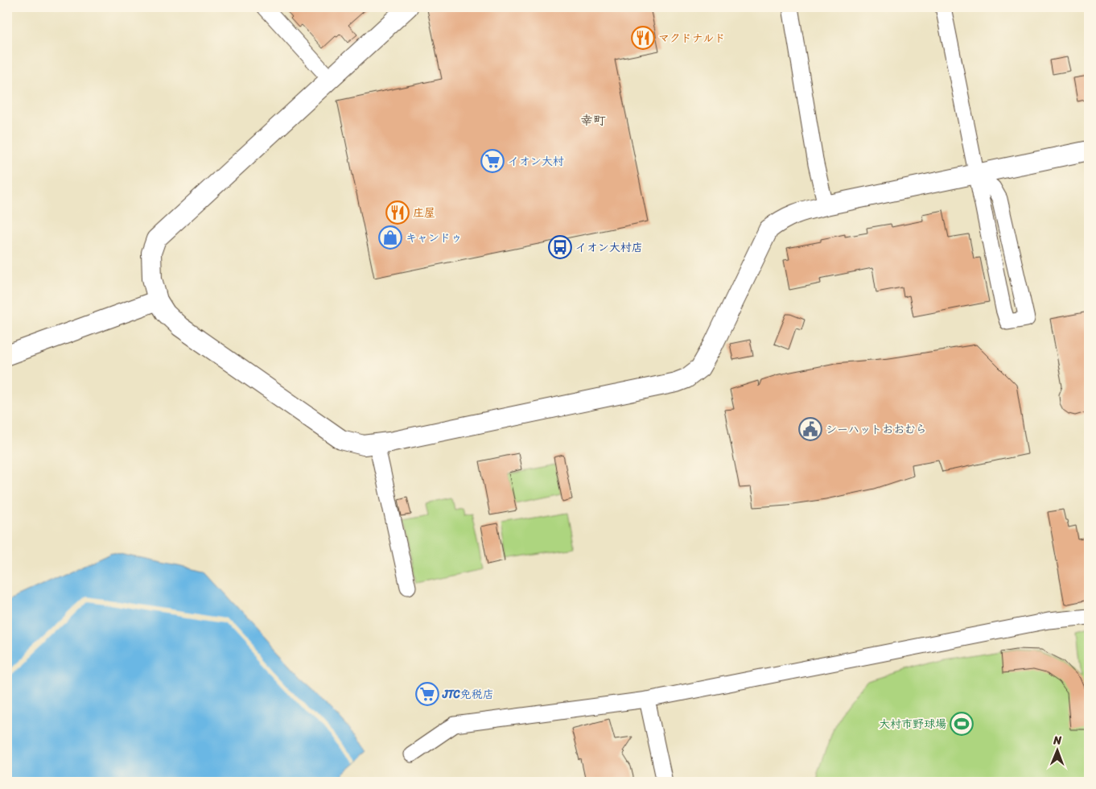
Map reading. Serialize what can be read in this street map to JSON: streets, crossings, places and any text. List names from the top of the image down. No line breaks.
{"districts":["幸町"],"places":{"restaurant":["マクドナルド","庄屋"],"supermarket":["イオン大村","JTC免税店"],"shop":["キャンドゥ"],"bus stop":["イオン大村店"],"public building":["シーハットおおむら"],"sports":["大村市野球場"]},"north":"top"}
